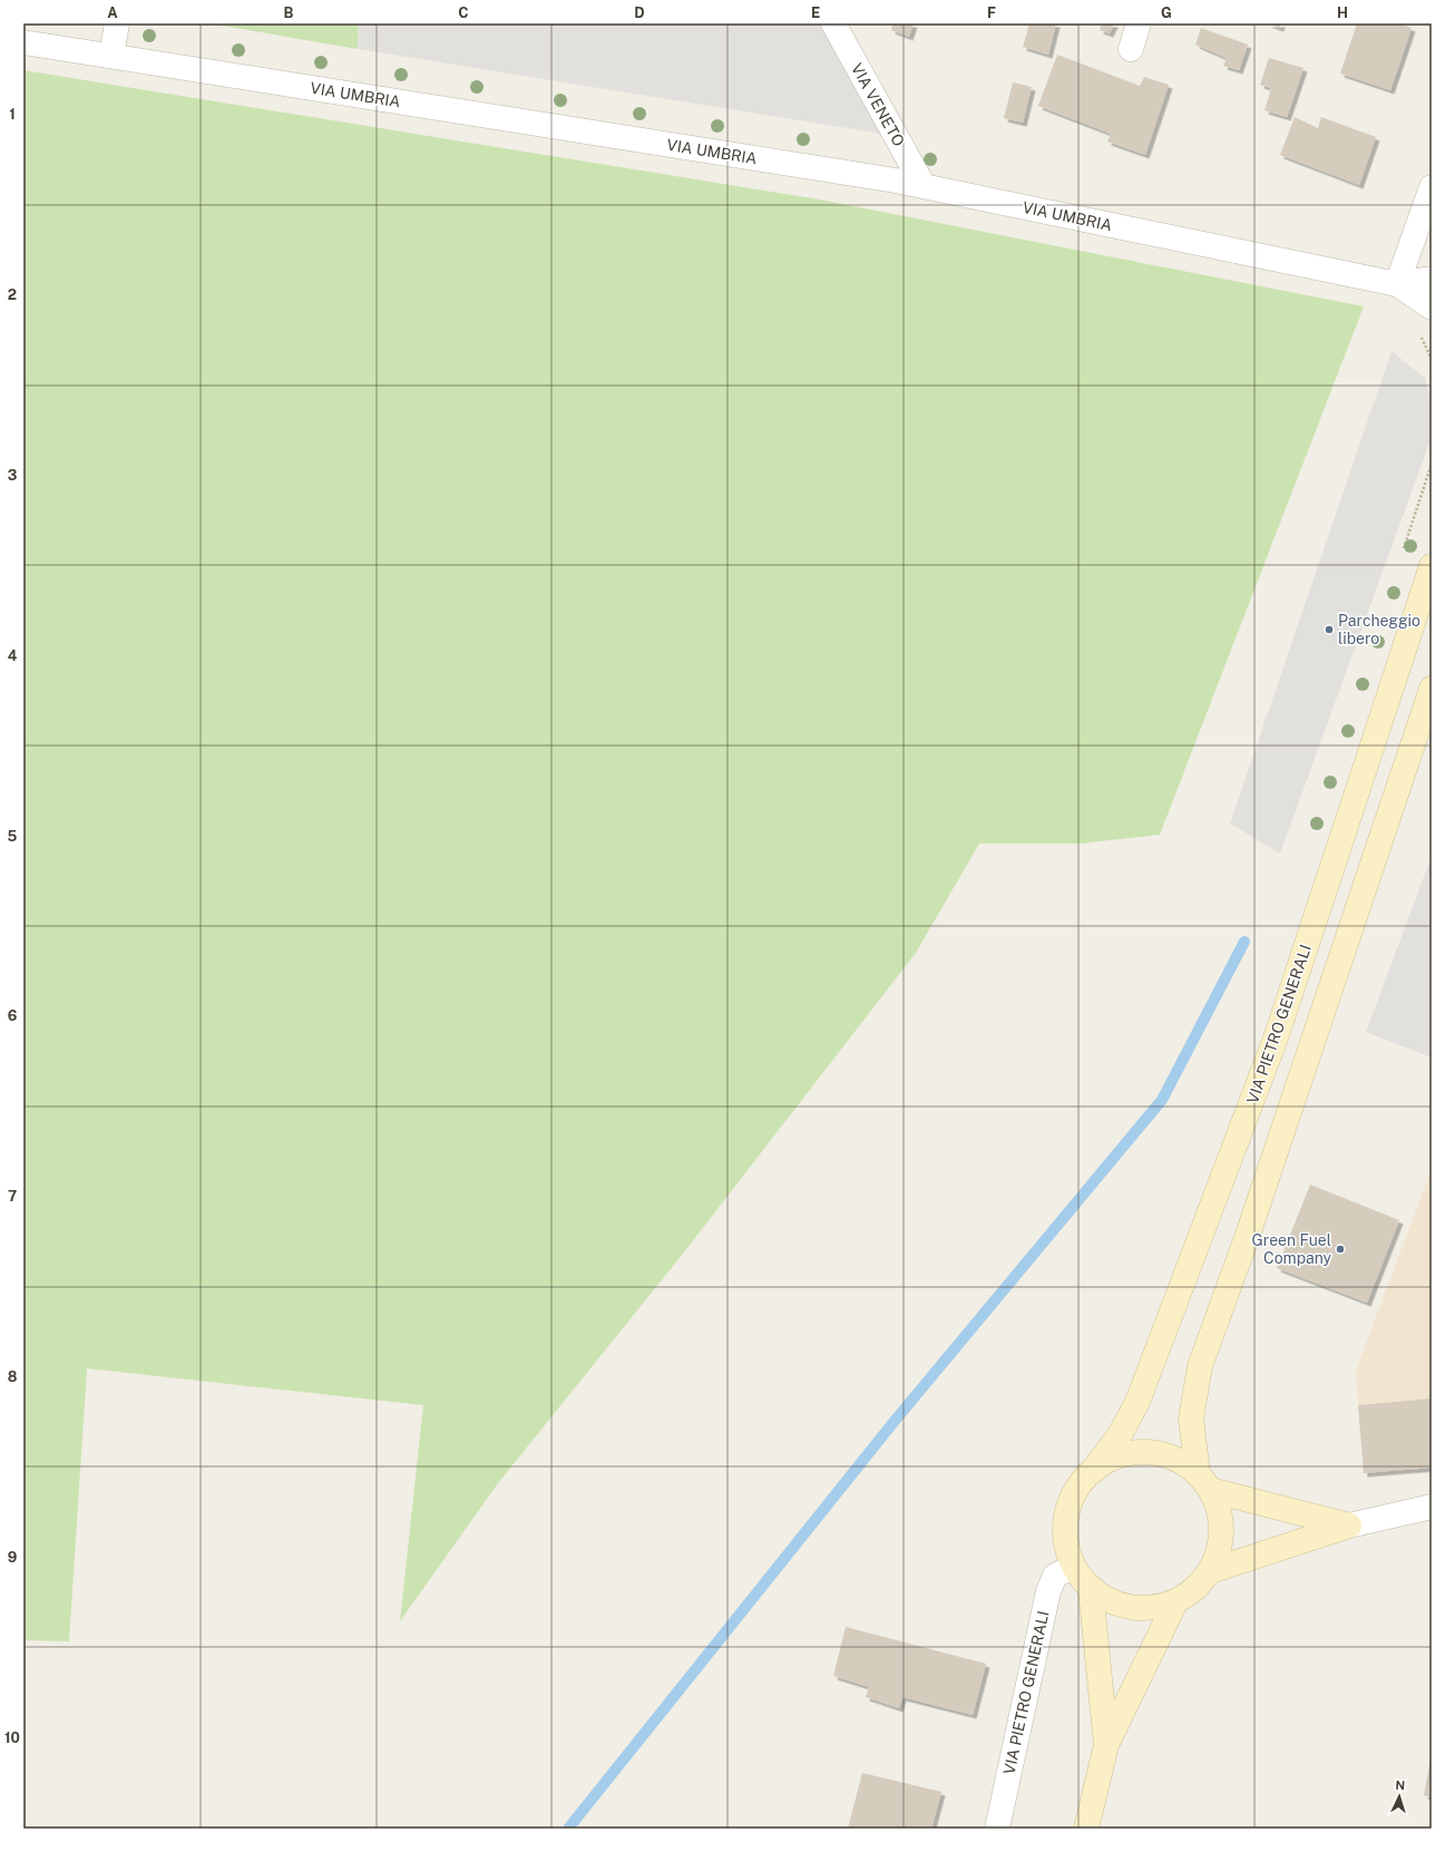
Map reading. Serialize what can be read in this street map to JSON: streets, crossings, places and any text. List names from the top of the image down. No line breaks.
{"streets":{"street":["VIA UMBRIA","VIA VENETO","VIA PIETRO GENERALI"]},"crossings":[["VIA UMBRIA","VIA VENETO"]],"places":["Parcheggio libero","Green Fuel Company"],"north":"top","grid":{"columns":["A","B","C","D","E","F","G","H"],"rows":["1","2","3","4","5","6","7","8","9","10"]}}
